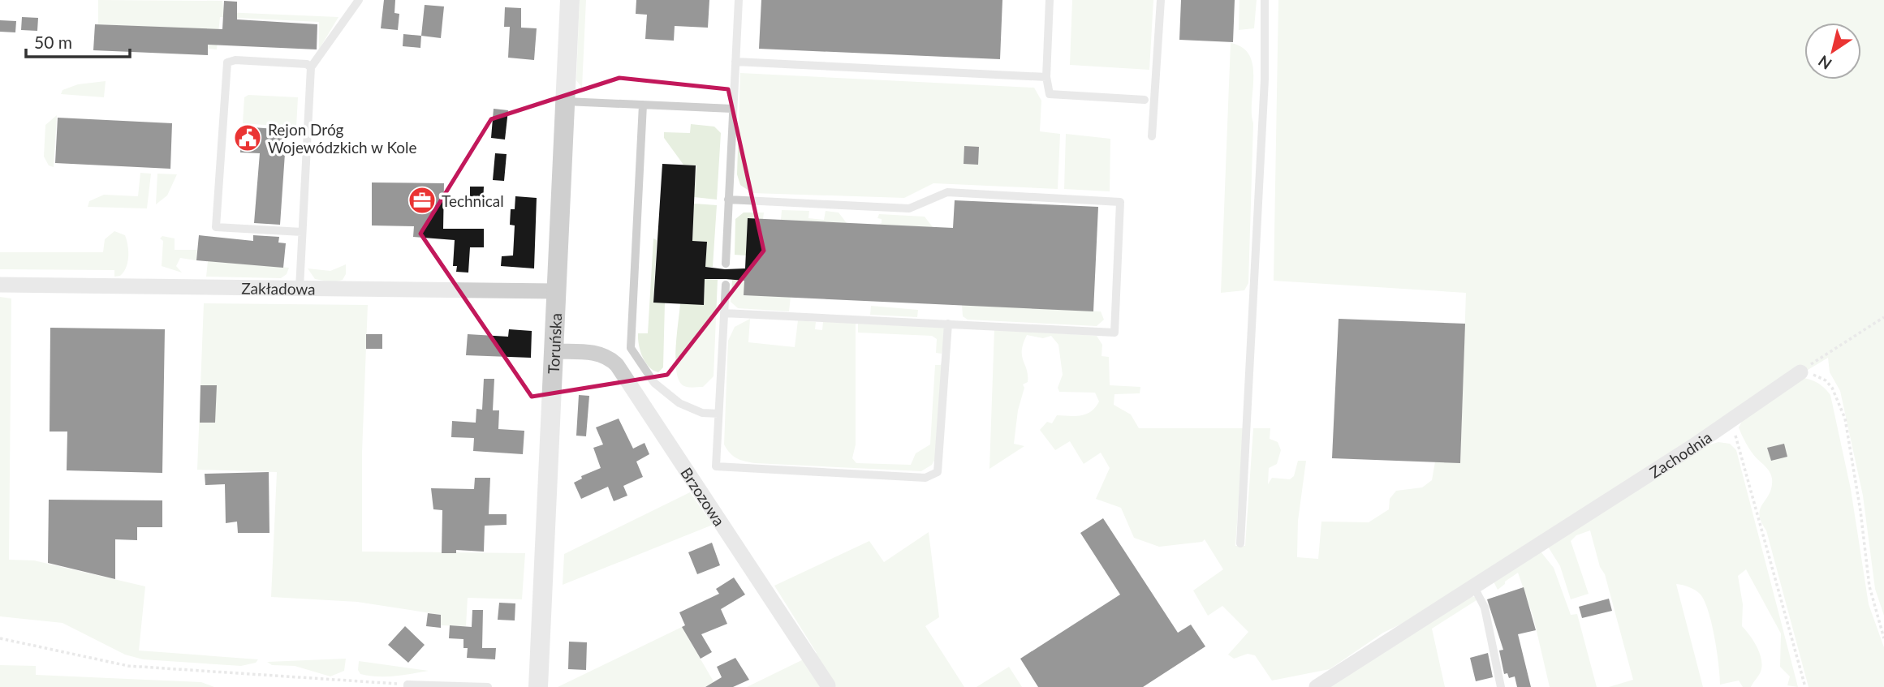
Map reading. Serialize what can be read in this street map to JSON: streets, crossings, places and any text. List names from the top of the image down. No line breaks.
{"streets":{"street":["Zakładowa","Toruńska","Zachodnia","Brzozowa"]},"crossings":[["Zakładowa","Toruńska"],["Toruńska","Brzozowa"]],"places":{"public building":["Rejon Dróg Wojewódzkich w Kole"],"office":["Technical"]},"scale_bar":"50 m","north":"bottom left"}
